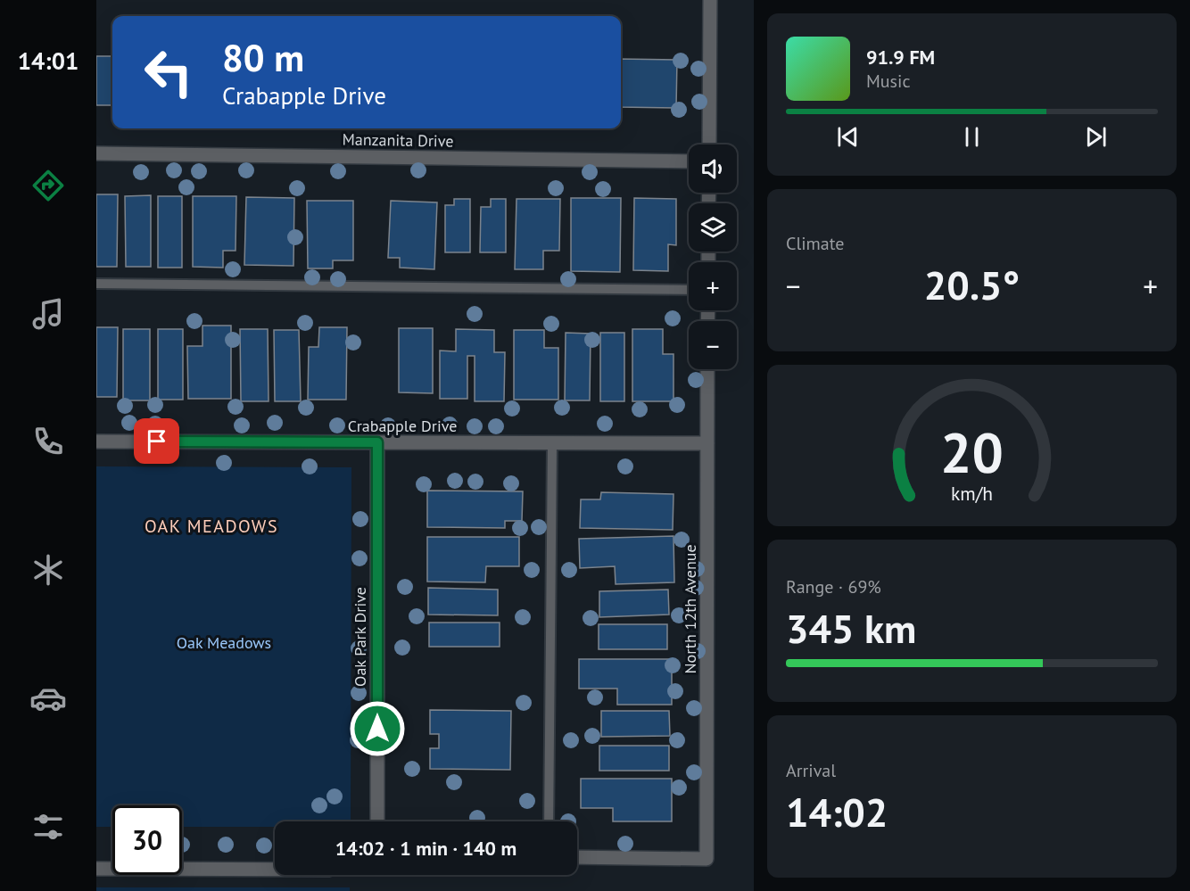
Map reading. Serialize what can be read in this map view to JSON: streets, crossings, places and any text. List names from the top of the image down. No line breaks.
{"streets":{"street":["Manzanita Drive","Crabapple Drive","North 12th Avenue","Oak Park Drive"]},"crossings":[["Crabapple Drive","North 12th Avenue"],["Crabapple Drive","Oak Park Drive"]],"districts":["OAK MEADOWS"],"parks":["Oak Meadows"],"page":{"tabs":"14:01","turn":["80 m","Crabapple Drive"],"song":["91.9 FM","Music"],"map_buttons":["+","−"],"tile":["Climate",["Range · 69%","345 km"],["Arrival","14:02"]],"heat":["−","20.5°","+"],"limit":"30","trip":"14:02 · 1 min · 140 m","gauge":["20","km/h"]}}
